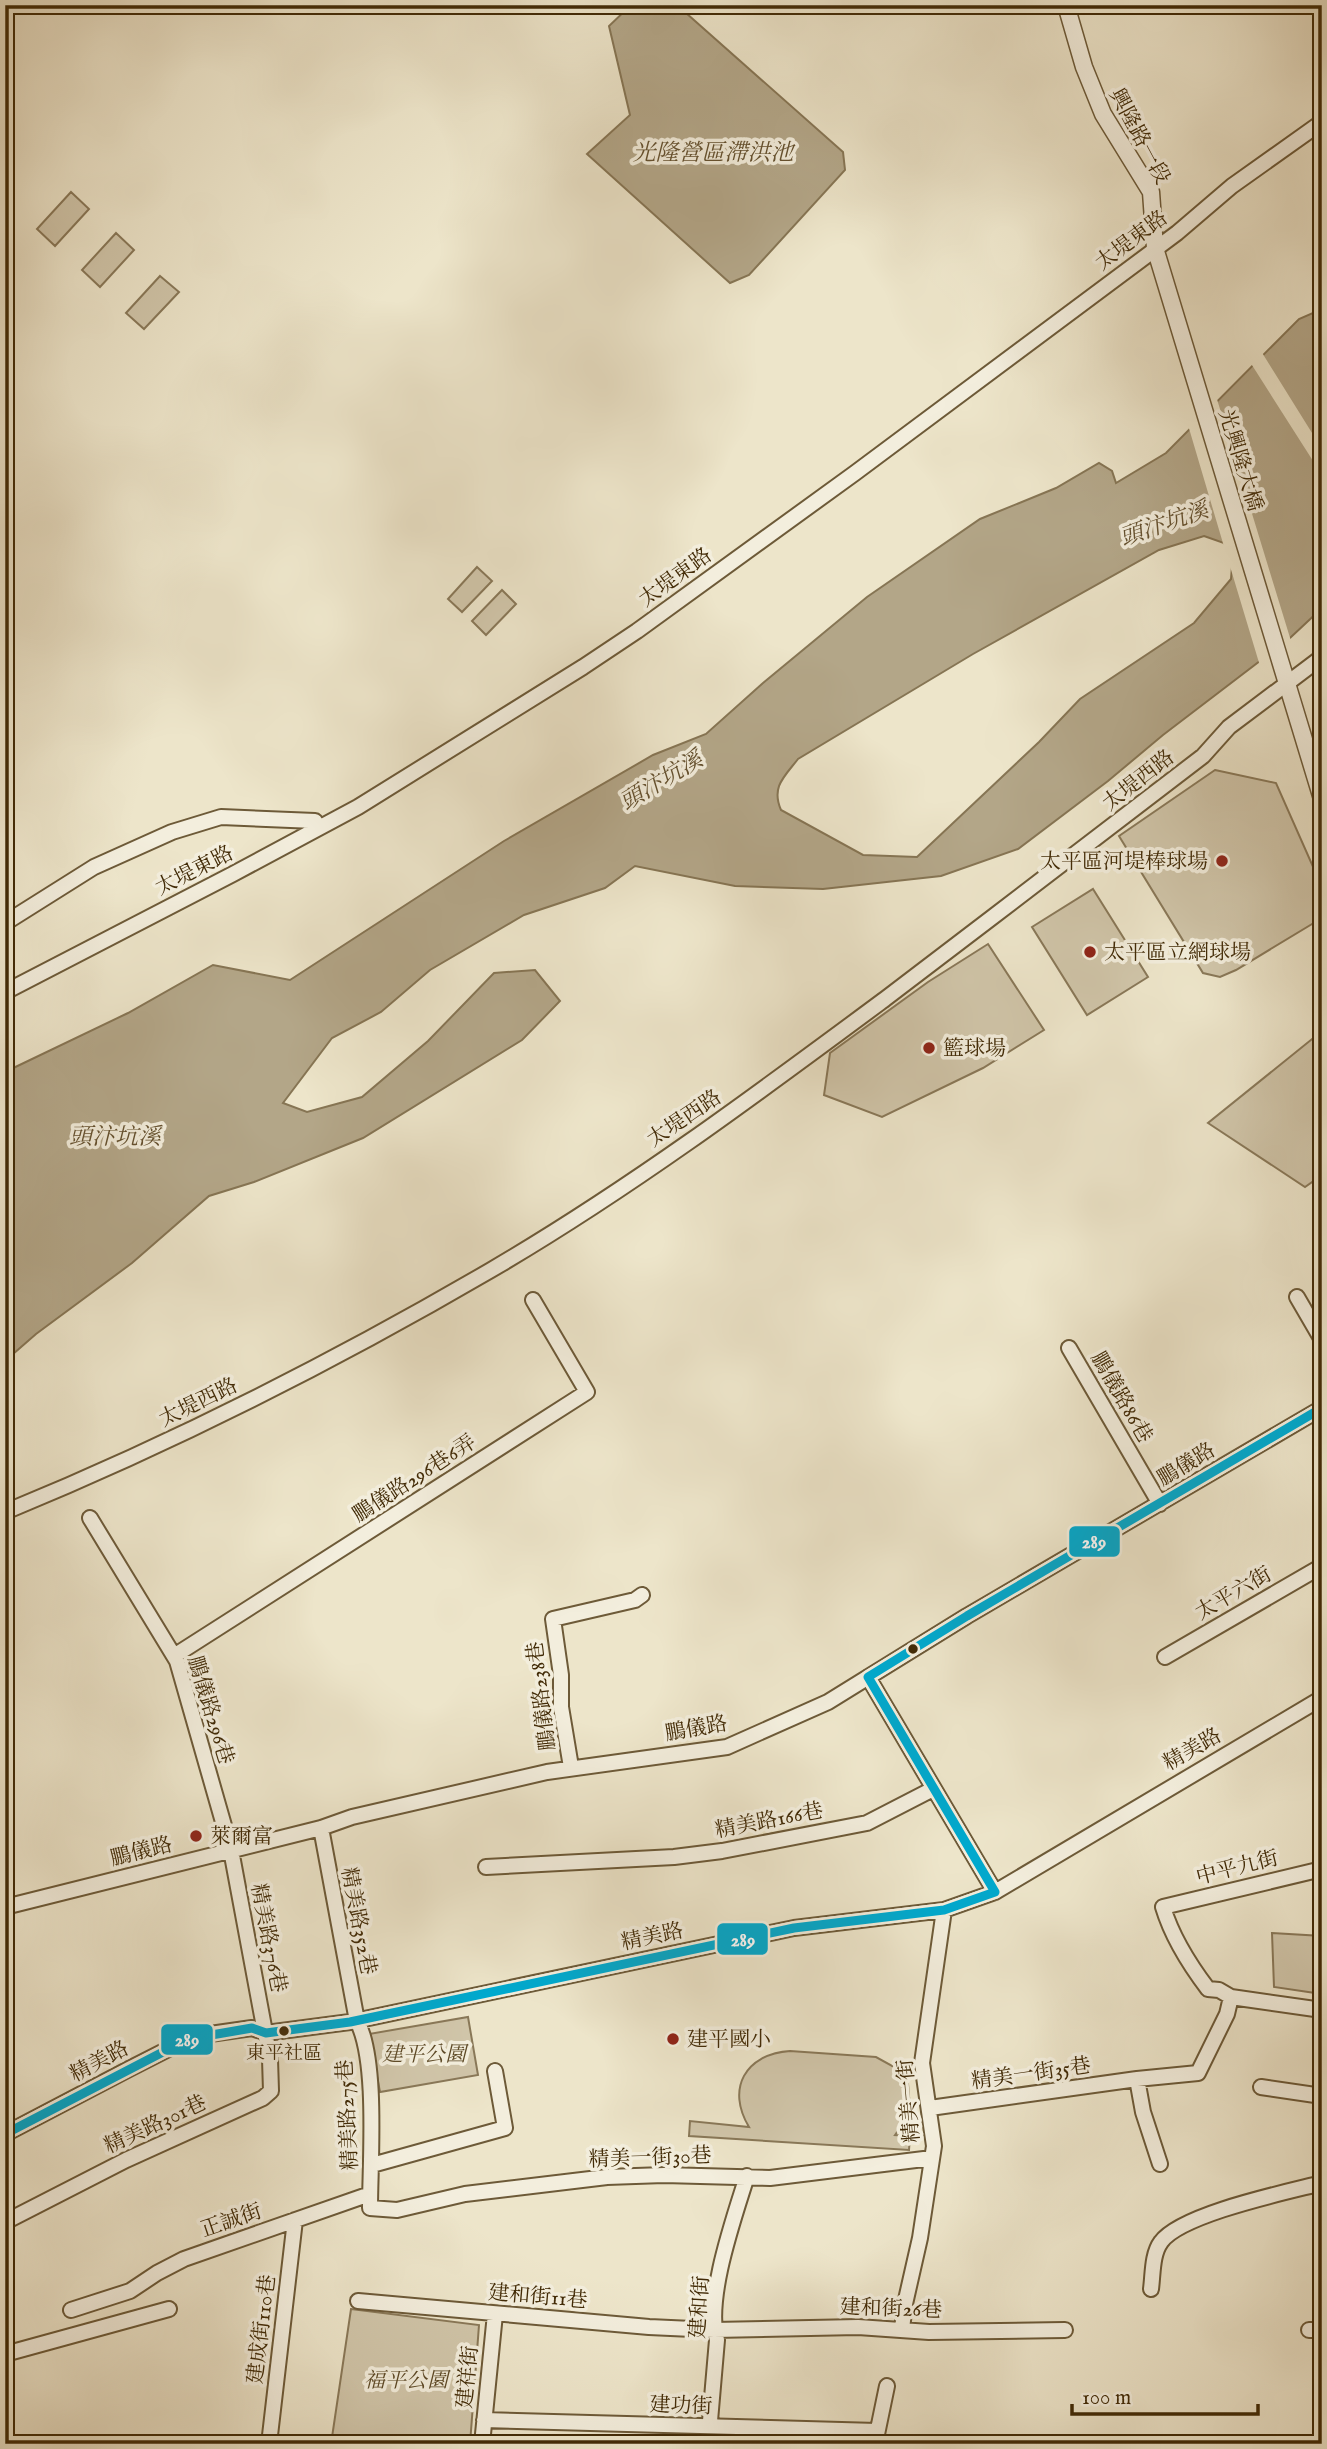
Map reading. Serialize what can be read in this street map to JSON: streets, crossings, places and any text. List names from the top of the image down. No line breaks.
{"streets":{"street":["興隆路一段","太堤東路","光興隆大橋","太堤西路","鵬儀路86巷","鵬儀路","鵬儀路296巷6弄","太平六街","鵬儀路238巷","鵬儀路296巷","精美路","精美路166巷","中平九街","精美路352巷","精美路376巷","精美一街35巷","精美一街","精美路275巷","精美路301巷","精美一街30巷","正誠街","建和街11巷","建和街","建和街26巷","建成街110巷","建祥街","建功街"]},"crossings":[["興隆路一段","太堤東路"],["興隆路一段","光興隆大橋"],["太堤東路","光興隆大橋"],["光興隆大橋","太堤西路"],["鵬儀路86巷","鵬儀路"],["鵬儀路","鵬儀路238巷"],["鵬儀路","鵬儀路296巷"],["鵬儀路","精美路352巷"],["鵬儀路","精美路376巷"],["鵬儀路296巷6弄","鵬儀路296巷"],["鵬儀路296巷","精美路376巷"],["精美路","精美路352巷"],["精美路","精美路376巷"],["精美路","精美一街"],["精美路","精美路275巷"],["精美路","精美路301巷"],["中平九街","精美一街35巷"],["精美路352巷","精美路275巷"],["精美路376巷","精美路301巷"],["精美一街35巷","精美一街"],["精美一街","精美一街30巷"],["精美一街","建和街26巷"],["精美路275巷","精美一街30巷"],["精美路275巷","正誠街"],["精美一街30巷","正誠街"],["精美一街30巷","建和街"],["正誠街","建成街110巷"],["建和街11巷","建和街"],["建和街11巷","建和街26巷"],["建和街11巷","建祥街"],["建和街","建和街26巷"],["建和街","建功街"],["建祥街","建功街"]],"water":["光隆營區滯洪池","頭汴坑溪"],"parks":["建平公園","福平公園"],"places":["太平區河堤棒球場","太平區立網球場","籃球場","萊爾富","東平社區","建平國小"],"lines":["transit line 289"],"scale_bar":"100 m"}
